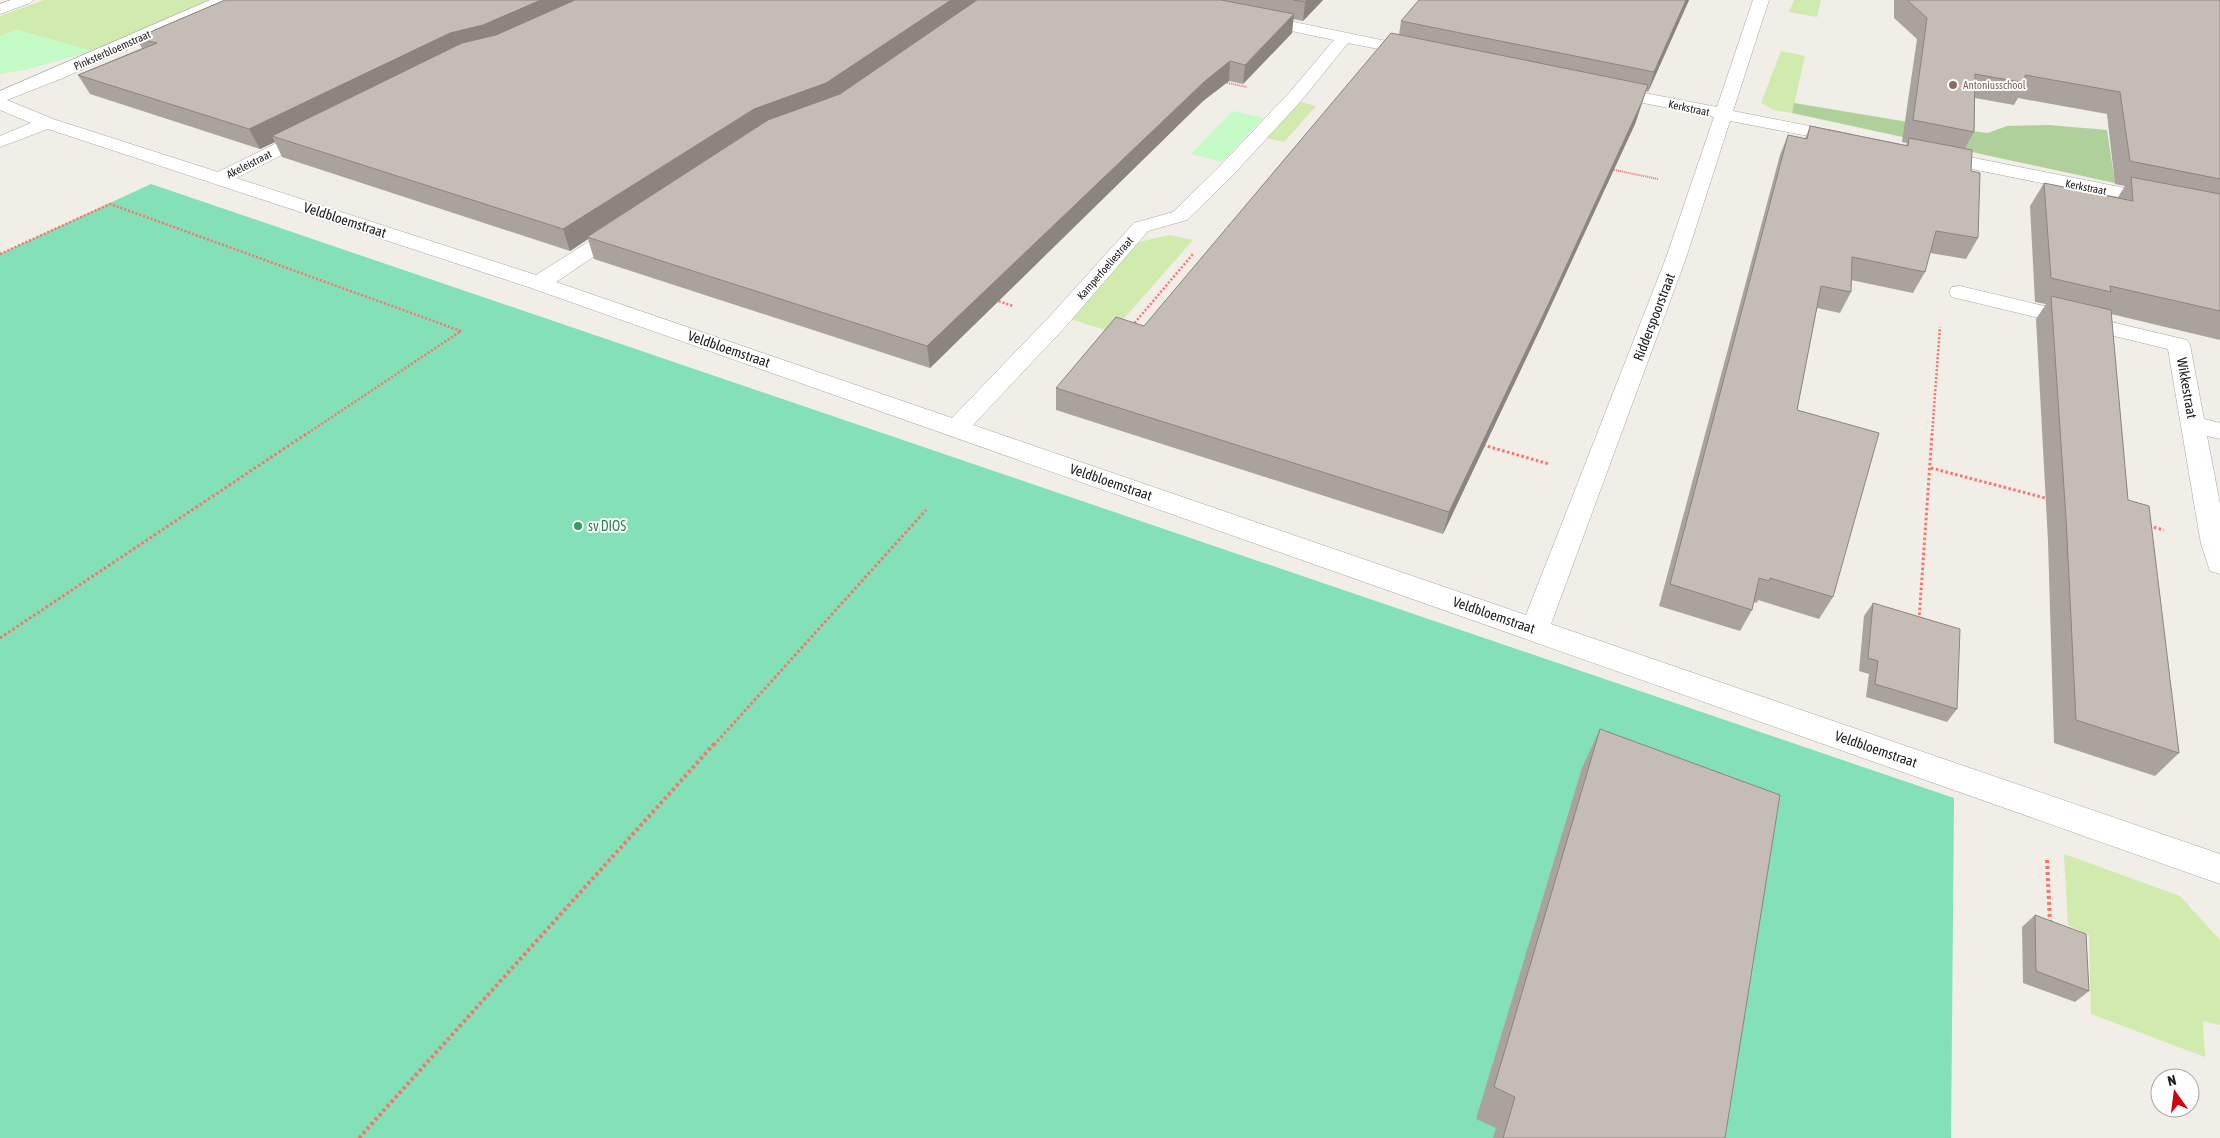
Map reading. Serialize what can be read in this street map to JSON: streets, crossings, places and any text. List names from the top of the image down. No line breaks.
{"streets":{"street":["Pinksterbloemstraat","Kerkstraat","Akeleistraat","Veldbloemstraat","Kamperfoeliestraat","Ridderspoorstraat","Wikkestraat"]},"crossings":[["Kerkstraat","Ridderspoorstraat"],["Akeleistraat","Veldbloemstraat"],["Veldbloemstraat","Kamperfoeliestraat"],["Veldbloemstraat","Ridderspoorstraat"]],"places":["Antoniusschool","sv DIOS"],"north":"top"}
